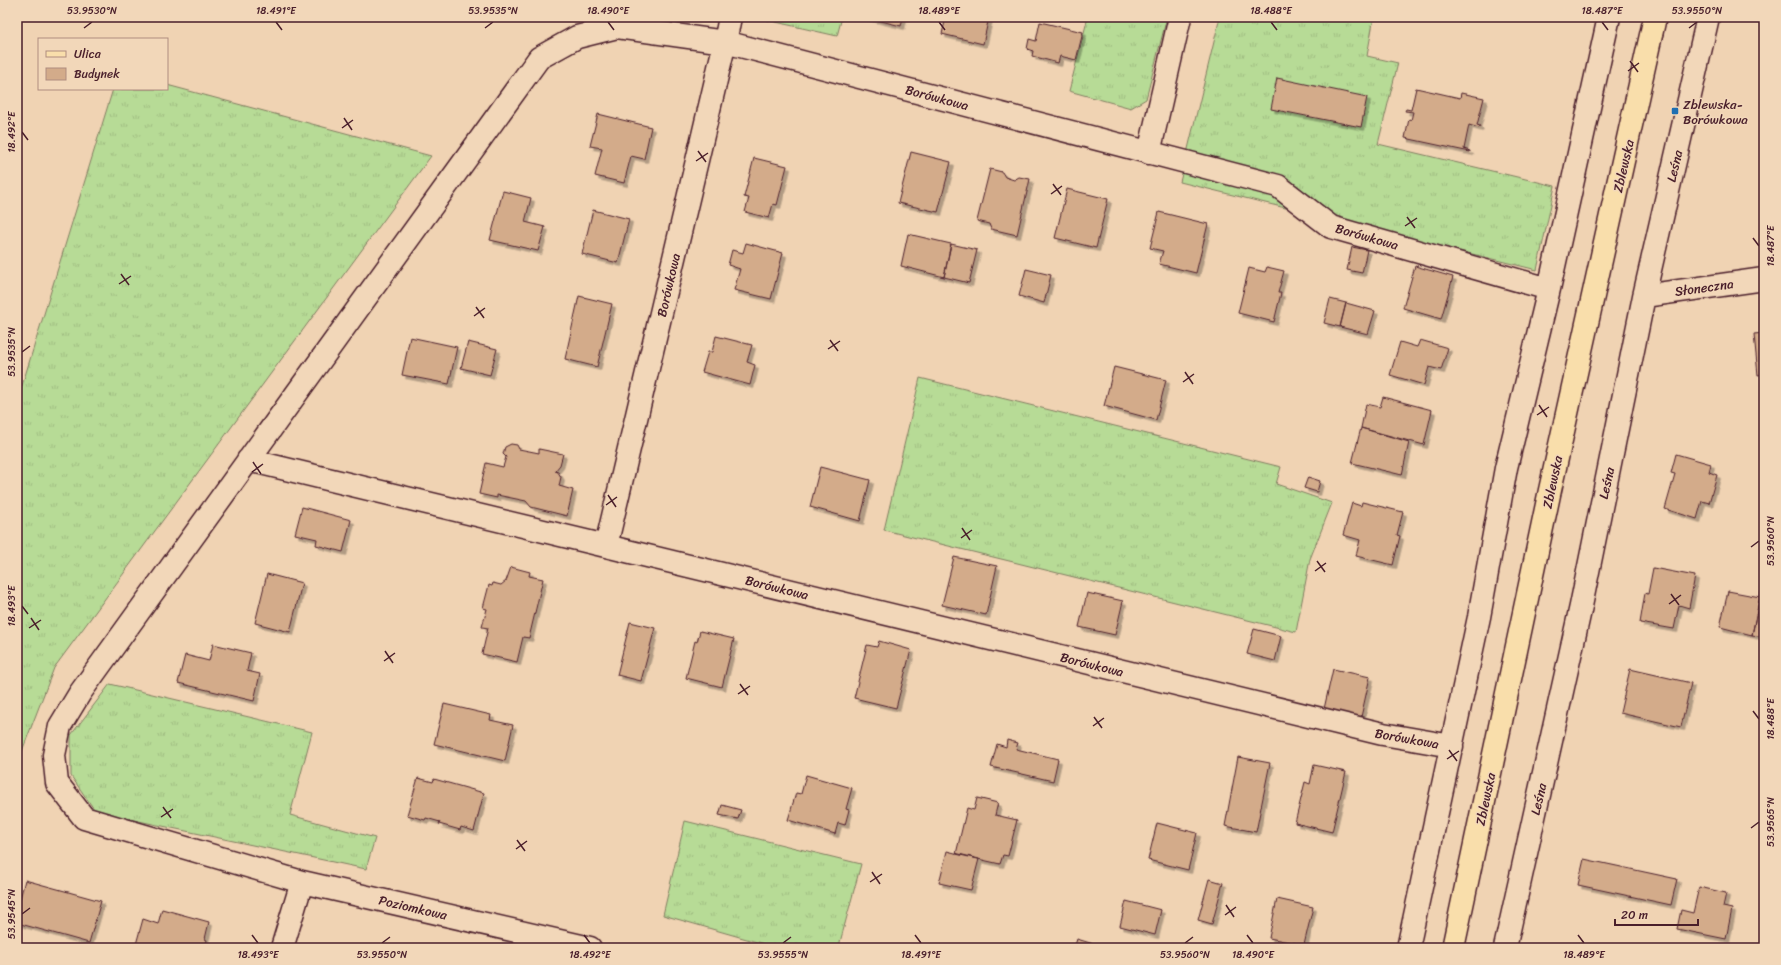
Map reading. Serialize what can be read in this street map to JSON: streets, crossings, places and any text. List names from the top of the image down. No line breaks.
{"streets":{"main road":["Zblewska"],"street":["Borówkowa","Leśna","Słoneczna","Poziomkowa"]},"crossings":[["Borówkowa","Poziomkowa"],["Leśna","Słoneczna"]],"places":{"transit":["Zblewska- Borówkowa"]},"legend":["Ulica","Budynek"],"scale_bar":"20 m","coordinates":["53.9530°N","18.491°E","53.9535°N","18.490°E","18.489°E","18.488°E","18.487°E","53.9550°N","18.492°E","53.9560°N","18.493°E","53.9565°N","53.9545°N","53.9555°N"]}
